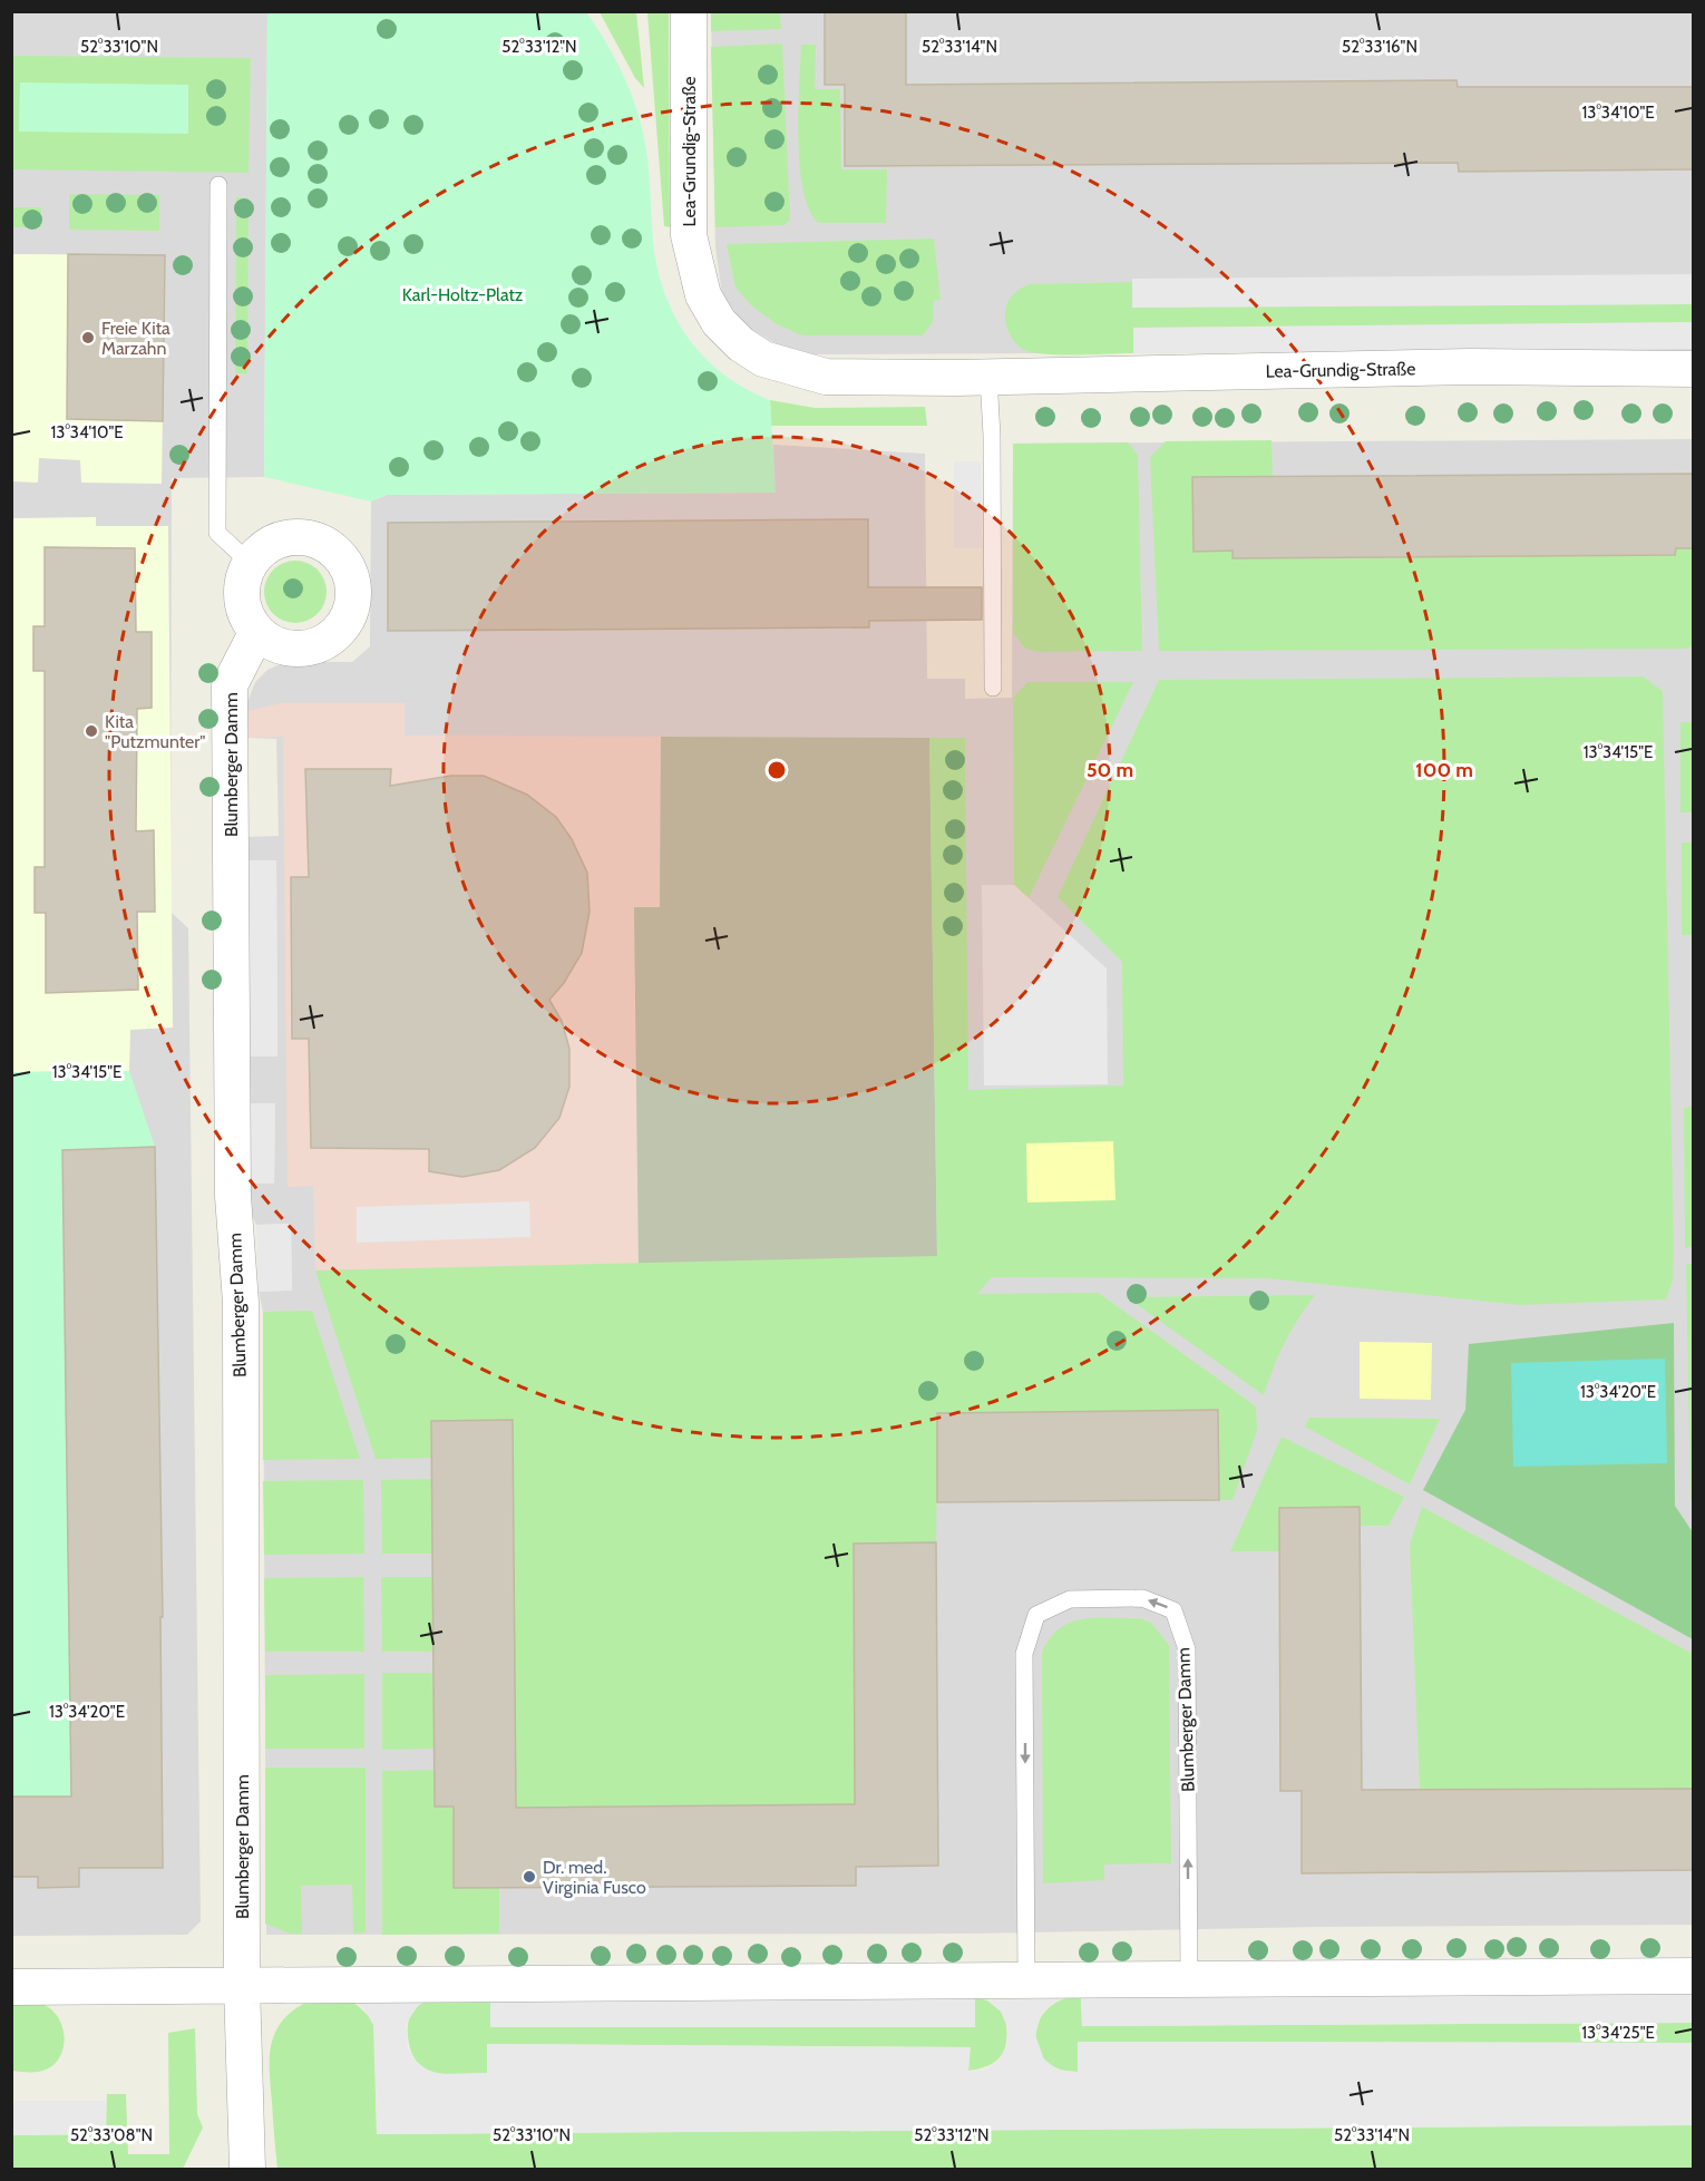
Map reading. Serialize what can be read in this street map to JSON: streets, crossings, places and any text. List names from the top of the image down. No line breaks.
{"streets":{"street":["Lea-Grundig-Straße","Blumberger Damm"]},"parks":["Karl-Holtz-Platz"],"places":["Freie Kita Marzahn","Kita \"Putzmunter\"","Dr. med. Virginia Fusco"],"coordinates":["52°33'10\"N","52°33'12\"N","52°33'14\"N","52°33'16\"N","13°34'10\"E","13°34'15\"E","13°34'20\"E","13°34'25\"E","52°33'08\"N"],"rings":["50 m","100 m"]}
